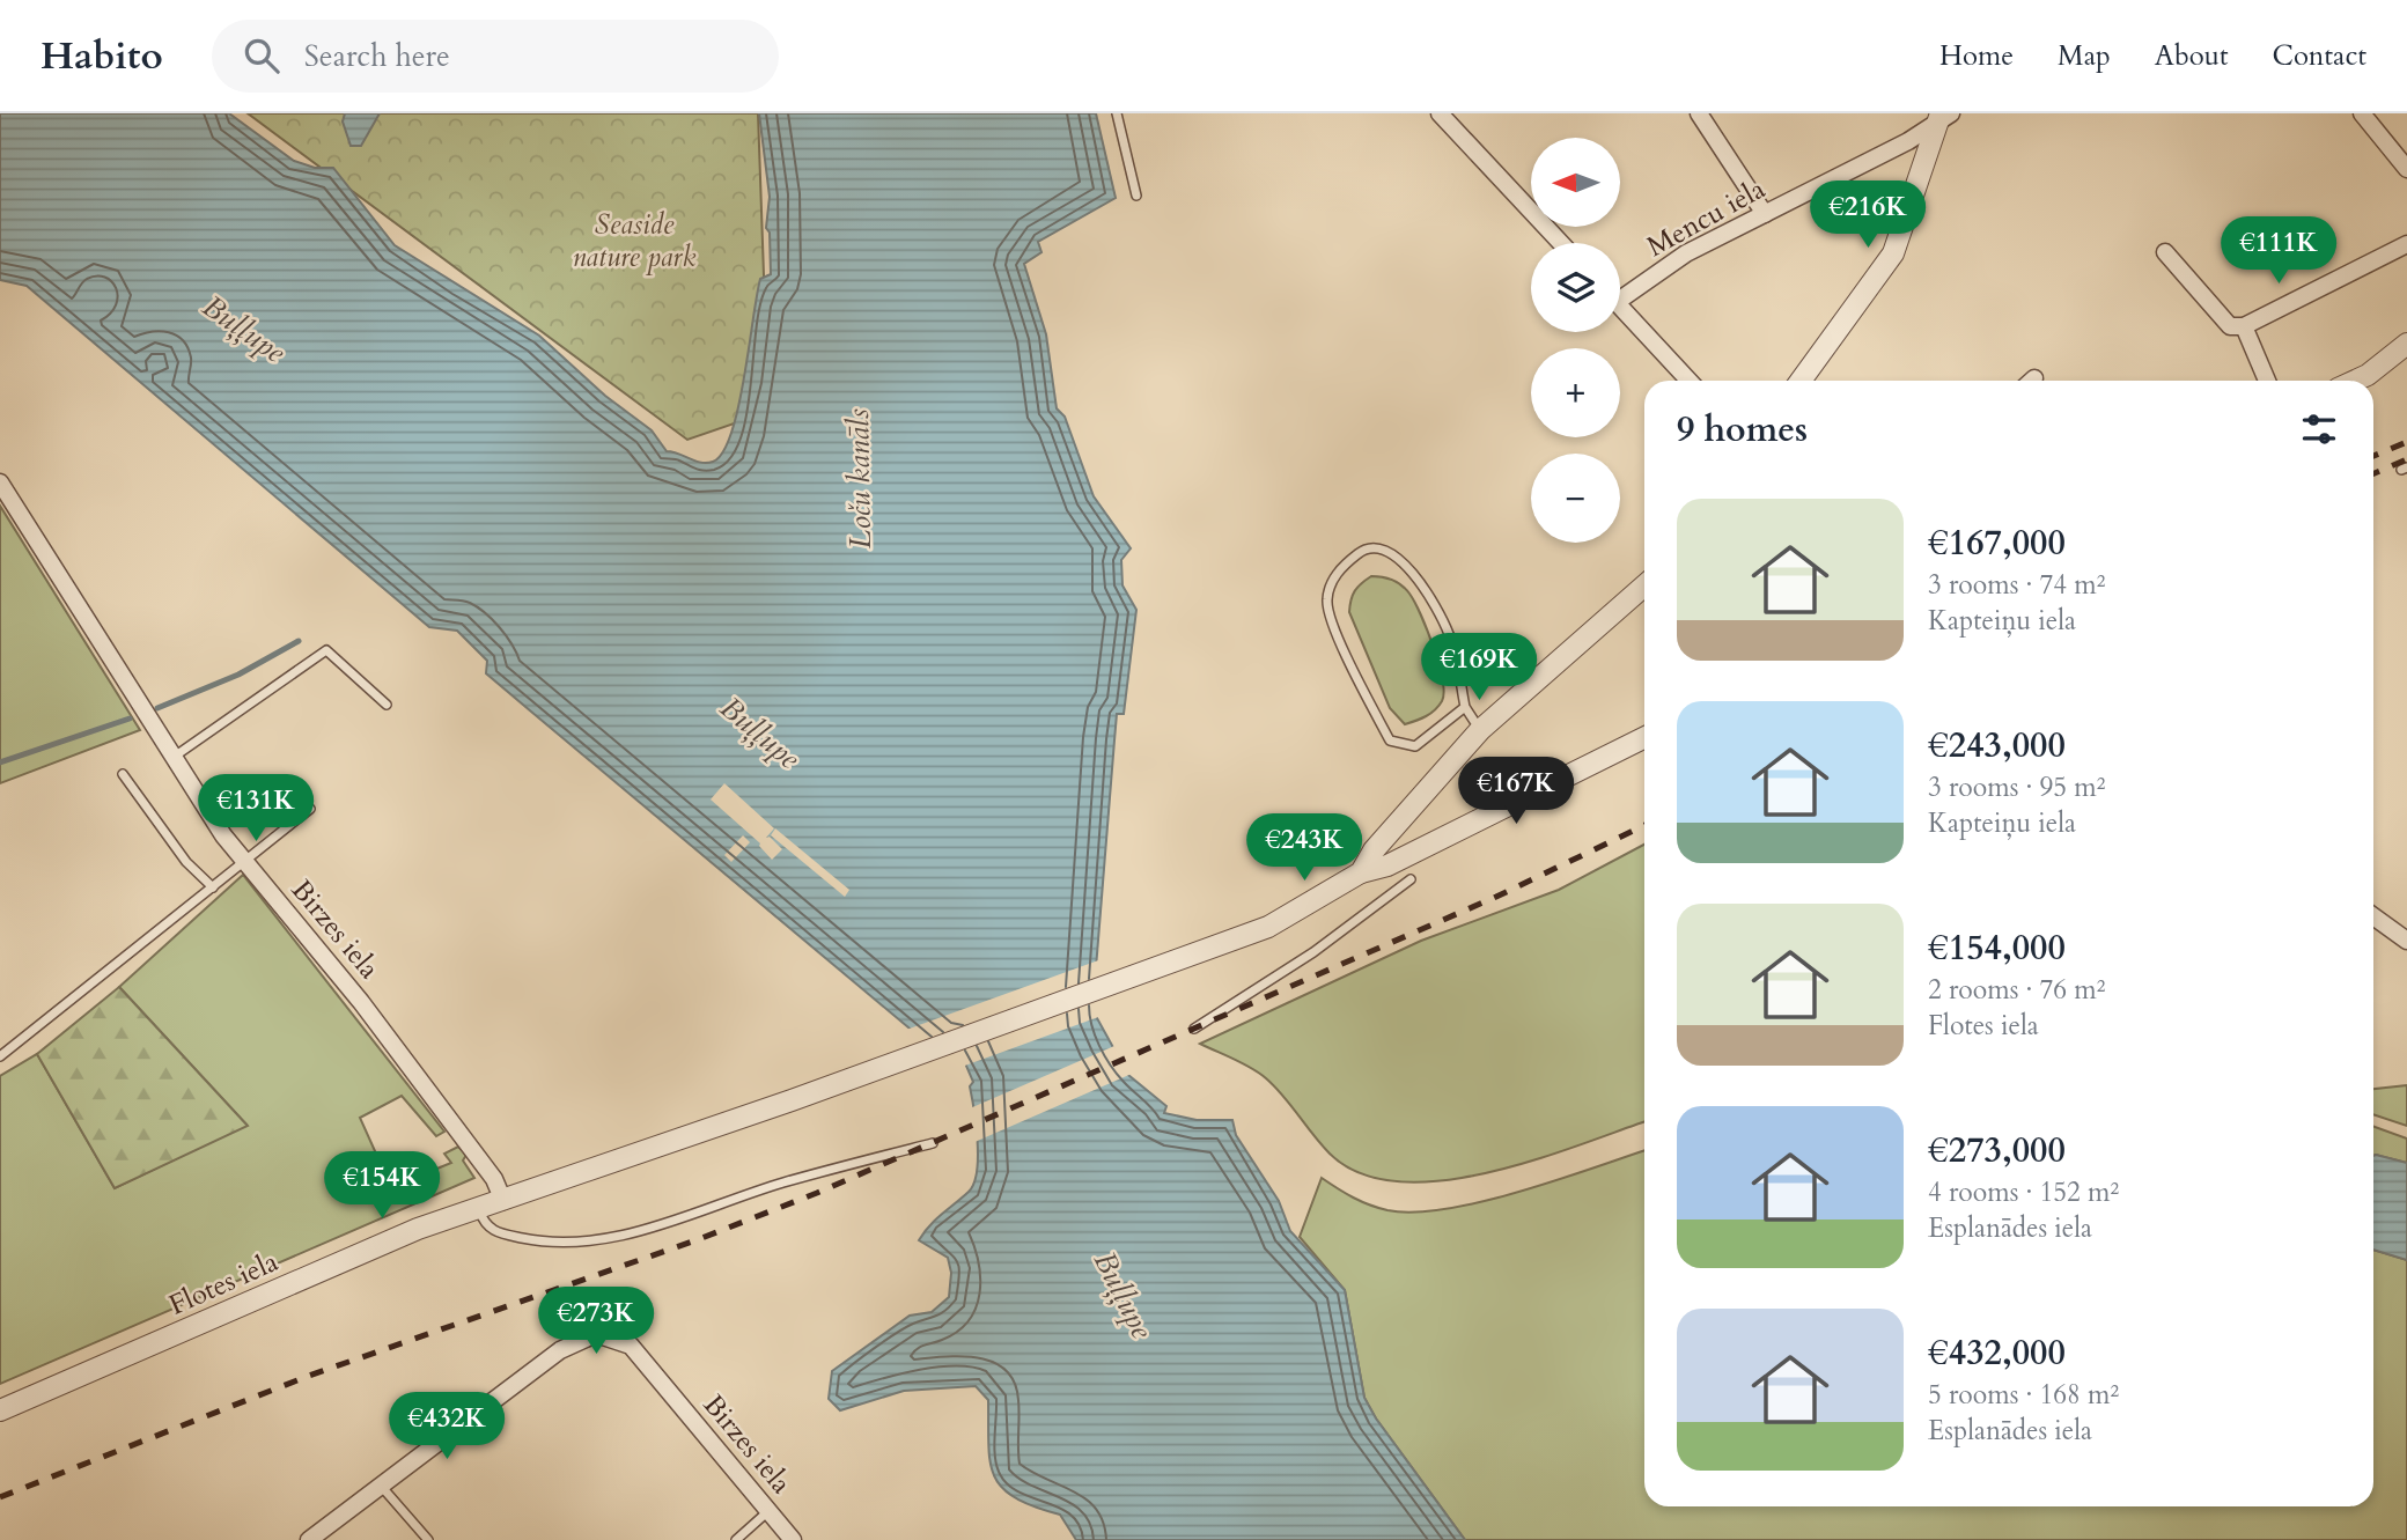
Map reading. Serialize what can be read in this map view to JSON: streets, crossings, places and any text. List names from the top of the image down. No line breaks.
{"streets":{"street":["Mencu iela","Birzes iela","Flotes iela"]},"crossings":[["Birzes iela","Flotes iela"]],"water":["Buļļupe","Loču kanāls"],"parks":["Seaside nature park"],"north":"left","page":{"header":"Habito","search":"Search here","nav":["Home","Map","About","Contact"],"map_buttons":["+","−"],"price":["€216K","€111K","€169K","€167K","€131K","€243K","€154K","€273K","€432K"],"heading":"9 homes","list":[{"name":"€167,000","note":"3 rooms · 74 m² · Kapteiņu iela"},{"name":"€243,000","note":"3 rooms · 95 m² · Kapteiņu iela"},{"name":"€154,000","note":"2 rooms · 76 m² · Flotes iela"},{"name":"€273,000","note":"4 rooms · 152 m² · Esplanādes iela"},{"name":"€432,000","note":"5 rooms · 168 m² · Esplanādes iela"}]}}
